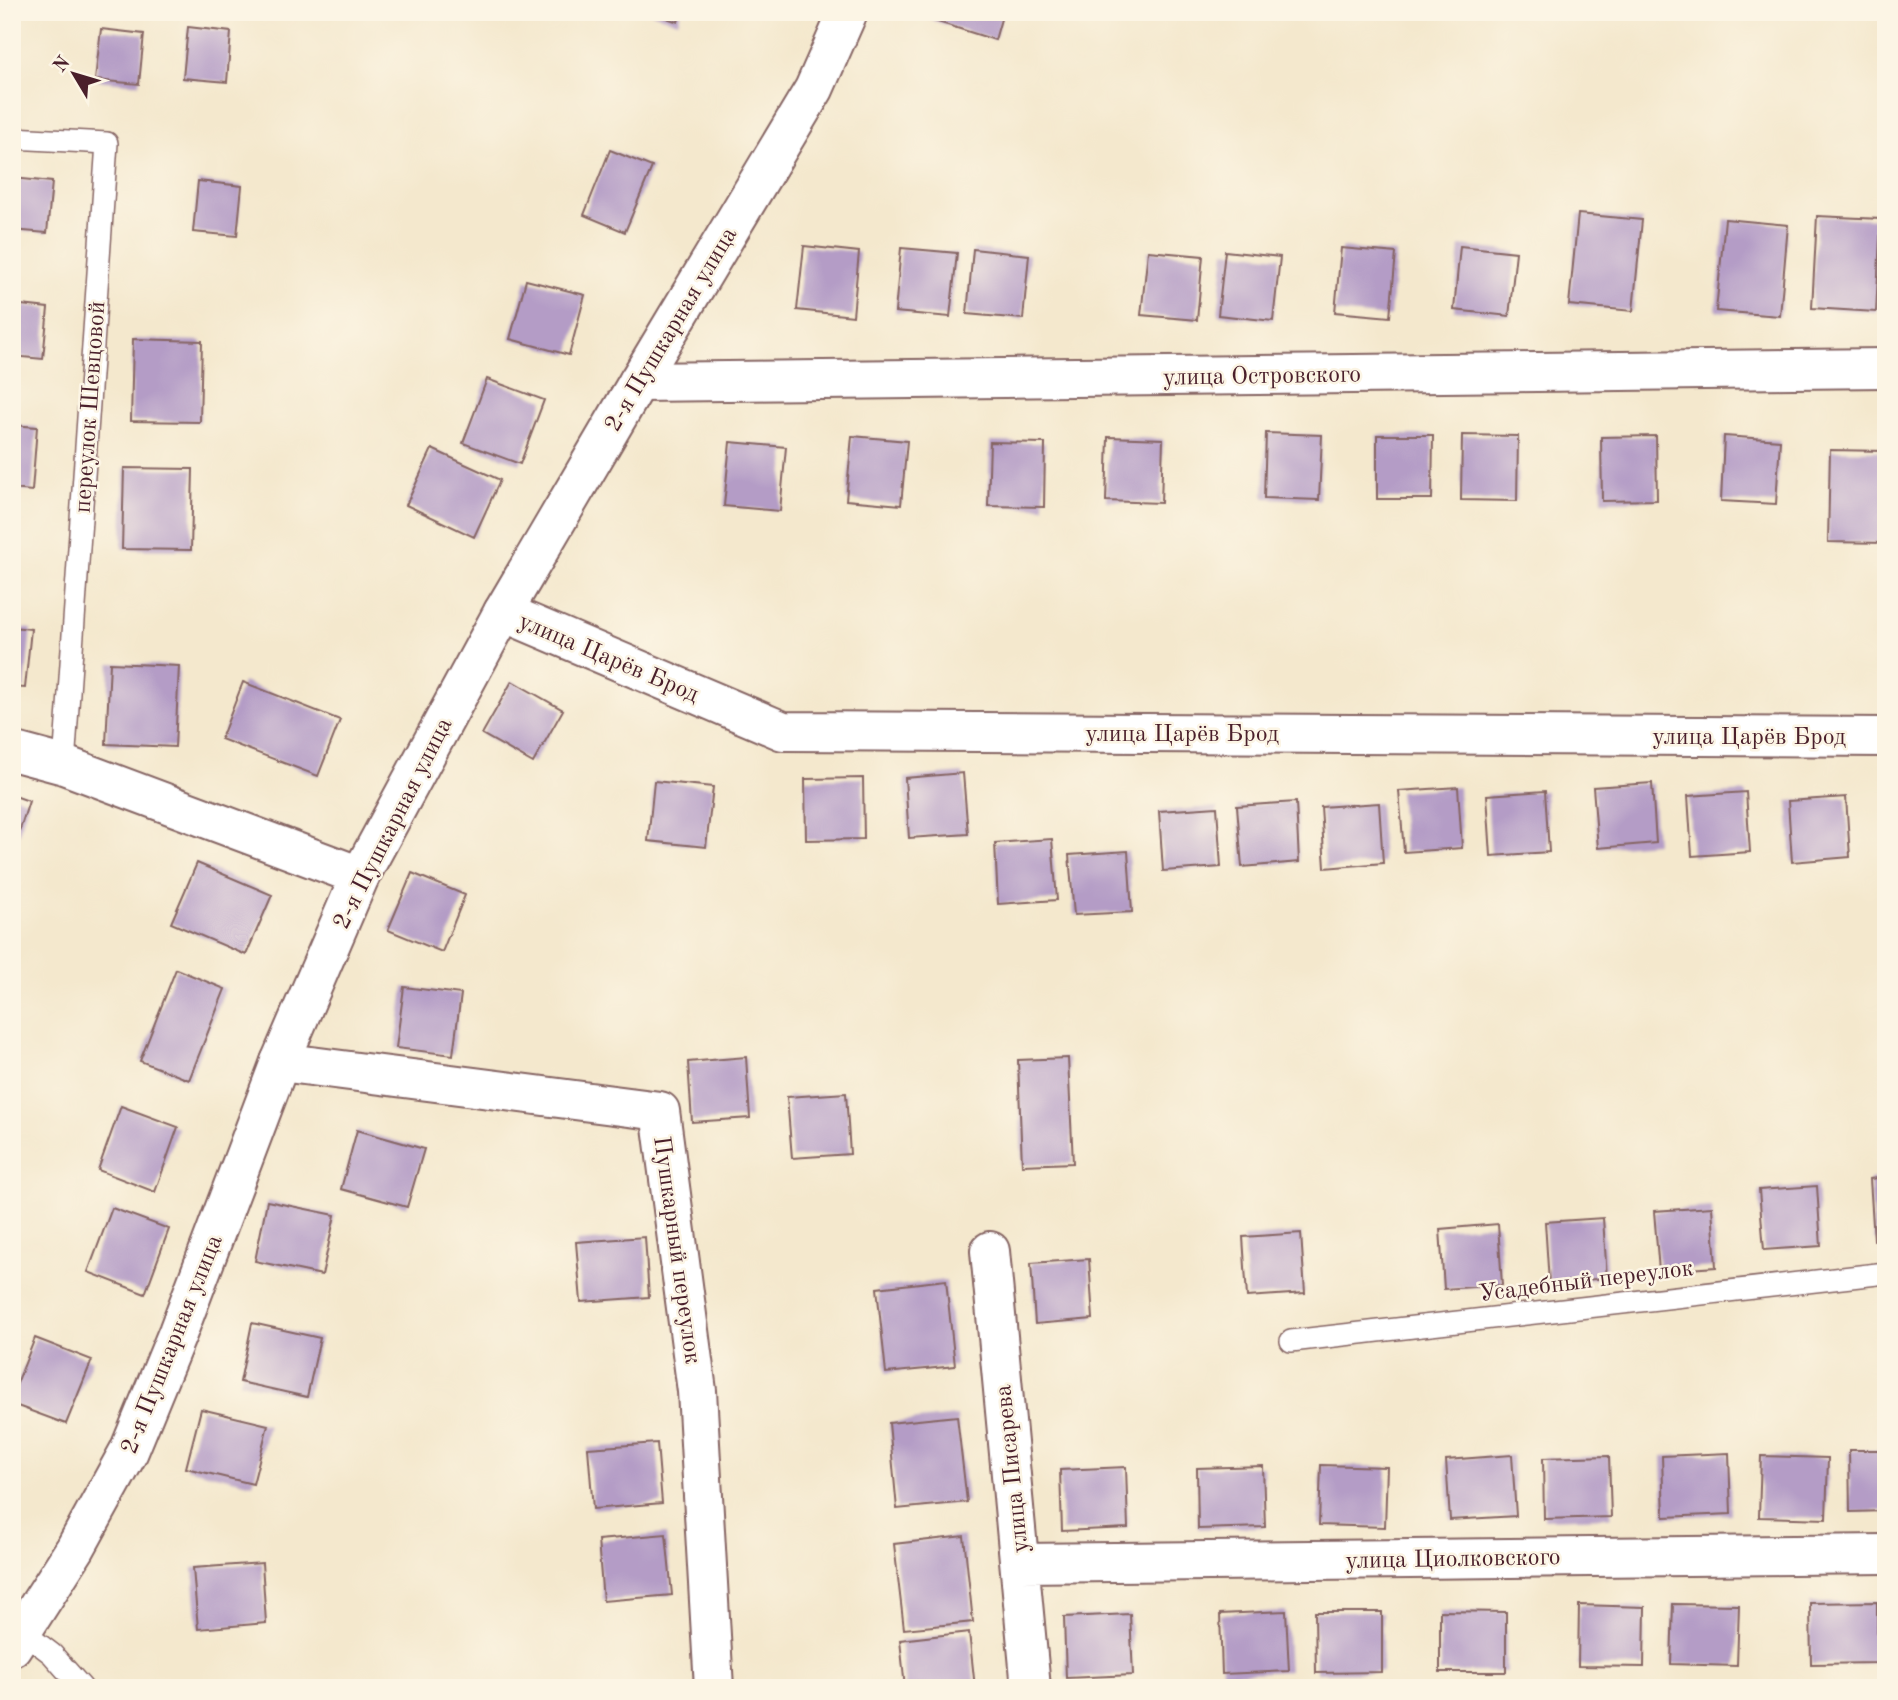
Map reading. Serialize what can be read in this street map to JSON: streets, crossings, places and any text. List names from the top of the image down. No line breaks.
{"streets":{"street":["2-я Пушкарная улица","улица Островского","улица Царёв Брод","Пушкарный переулок","улица Писарева","улица Циолковского"],"lane":["переулок Шевцовой","Усадебный переулок"]},"crossings":[["2-я Пушкарная улица","улица Островского"],["2-я Пушкарная улица","улица Царёв Брод"],["2-я Пушкарная улица","Пушкарный переулок"],["улица Писарева","улица Циолковского"]],"north":"top left"}
